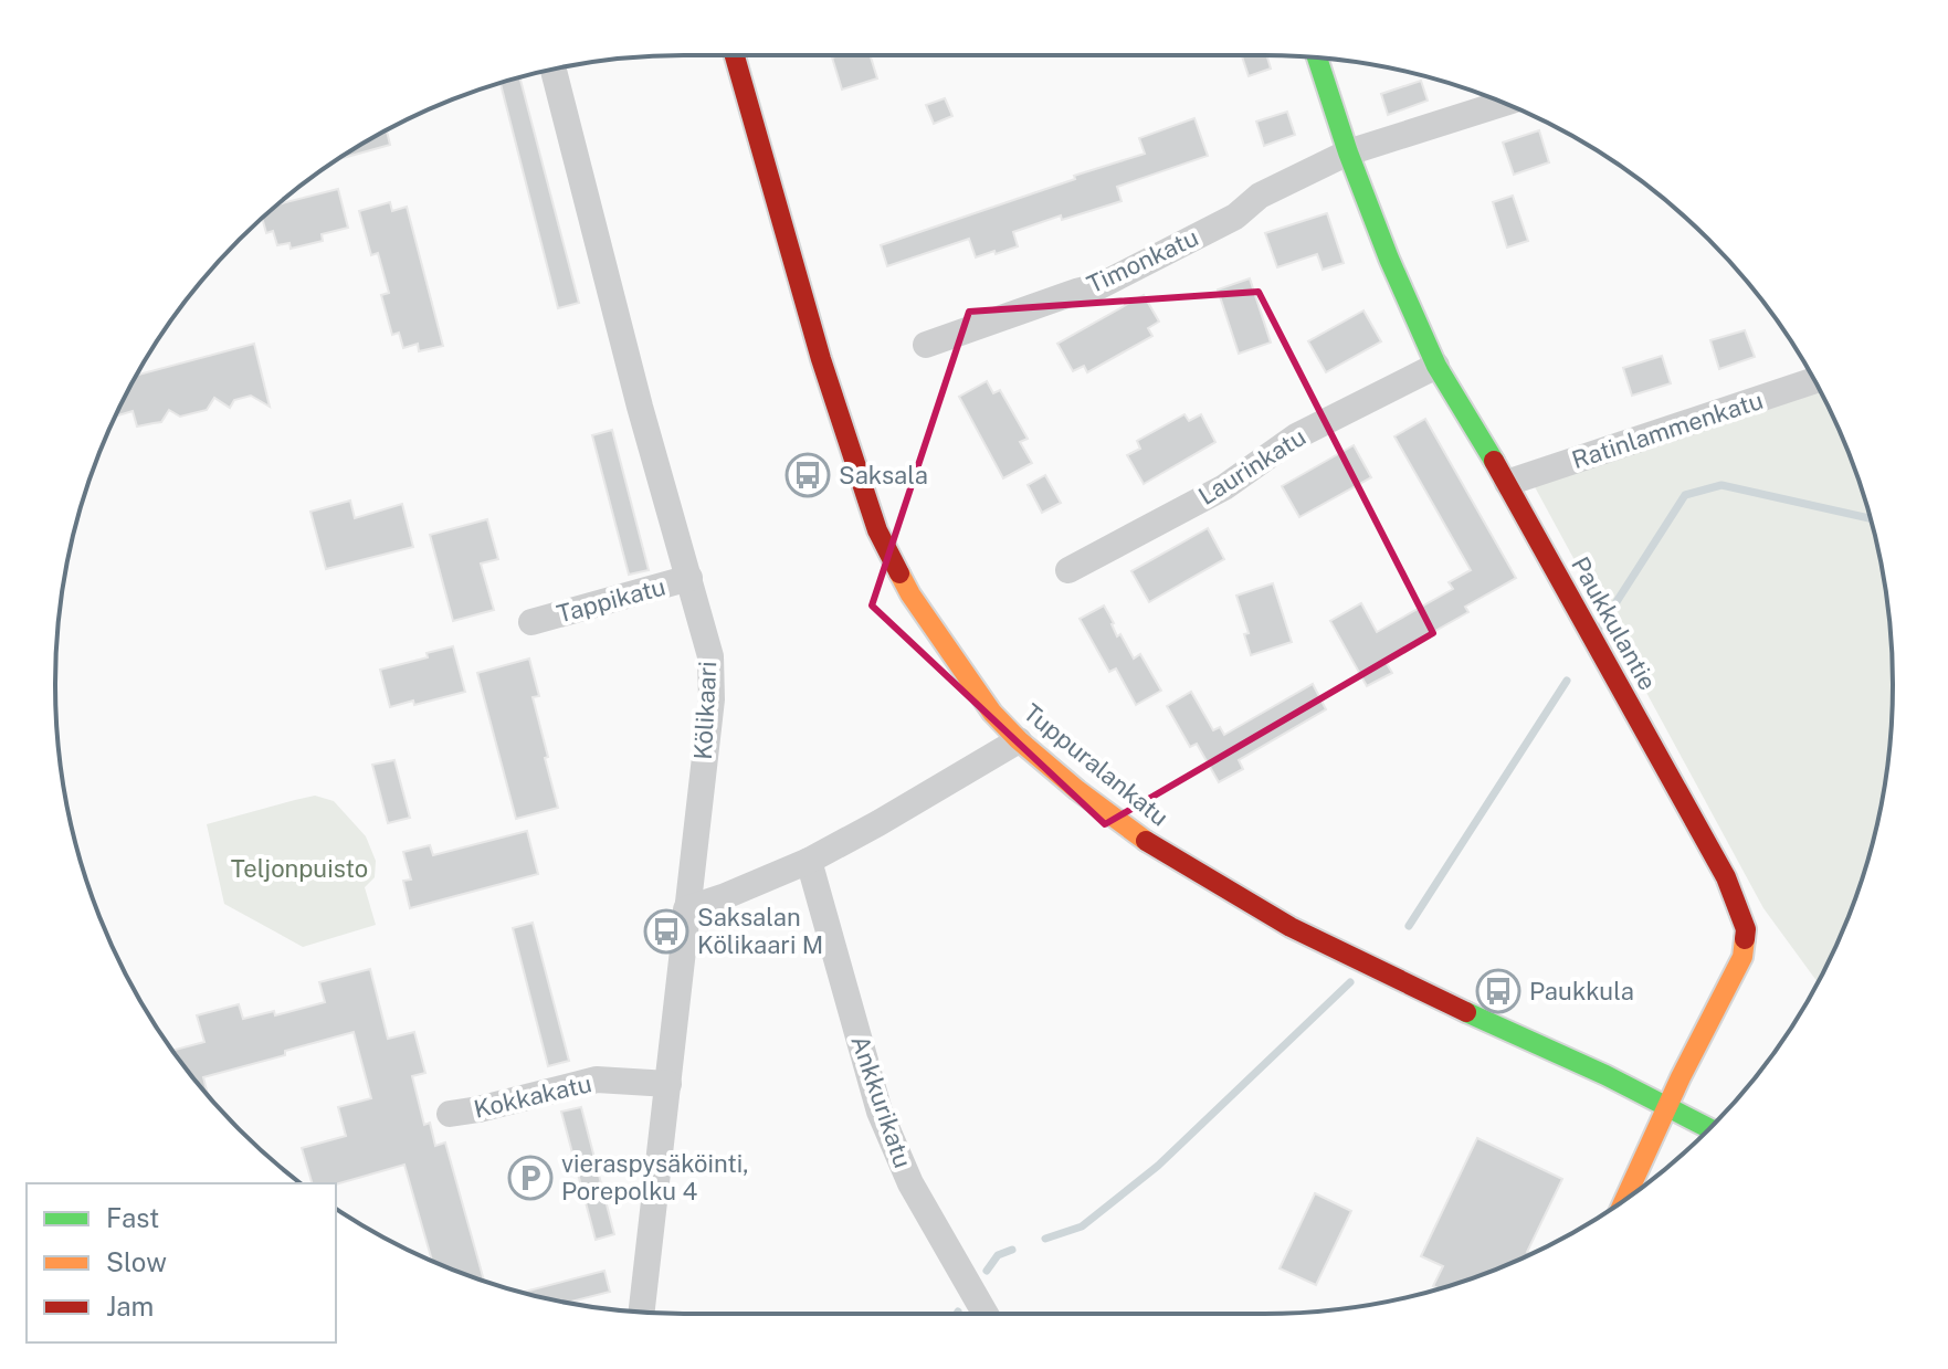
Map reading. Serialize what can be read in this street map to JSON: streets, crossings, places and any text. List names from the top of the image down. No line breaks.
{"streets":{"street":["Timonkatu","Ratinlammenkatu","Laurinkatu","Tappikatu","Paukkulantie","Kölikaari","Tuppuralankatu","Kokkakatu","Ankkurikatu"]},"crossings":[["Timonkatu","Paukkulantie"],["Ratinlammenkatu","Paukkulantie"],["Laurinkatu","Paukkulantie"],["Tappikatu","Kölikaari"],["Paukkulantie","Tuppuralankatu"],["Kölikaari","Kokkakatu"]],"parks":["Teljonpuisto"],"places":{"bus stop":["Saksala","Saksalan Kölikaari M","Paukkula"],"parking":["vieraspysäköinti, Porepolku 4"]},"legend":["Fast","Slow","Jam"]}
